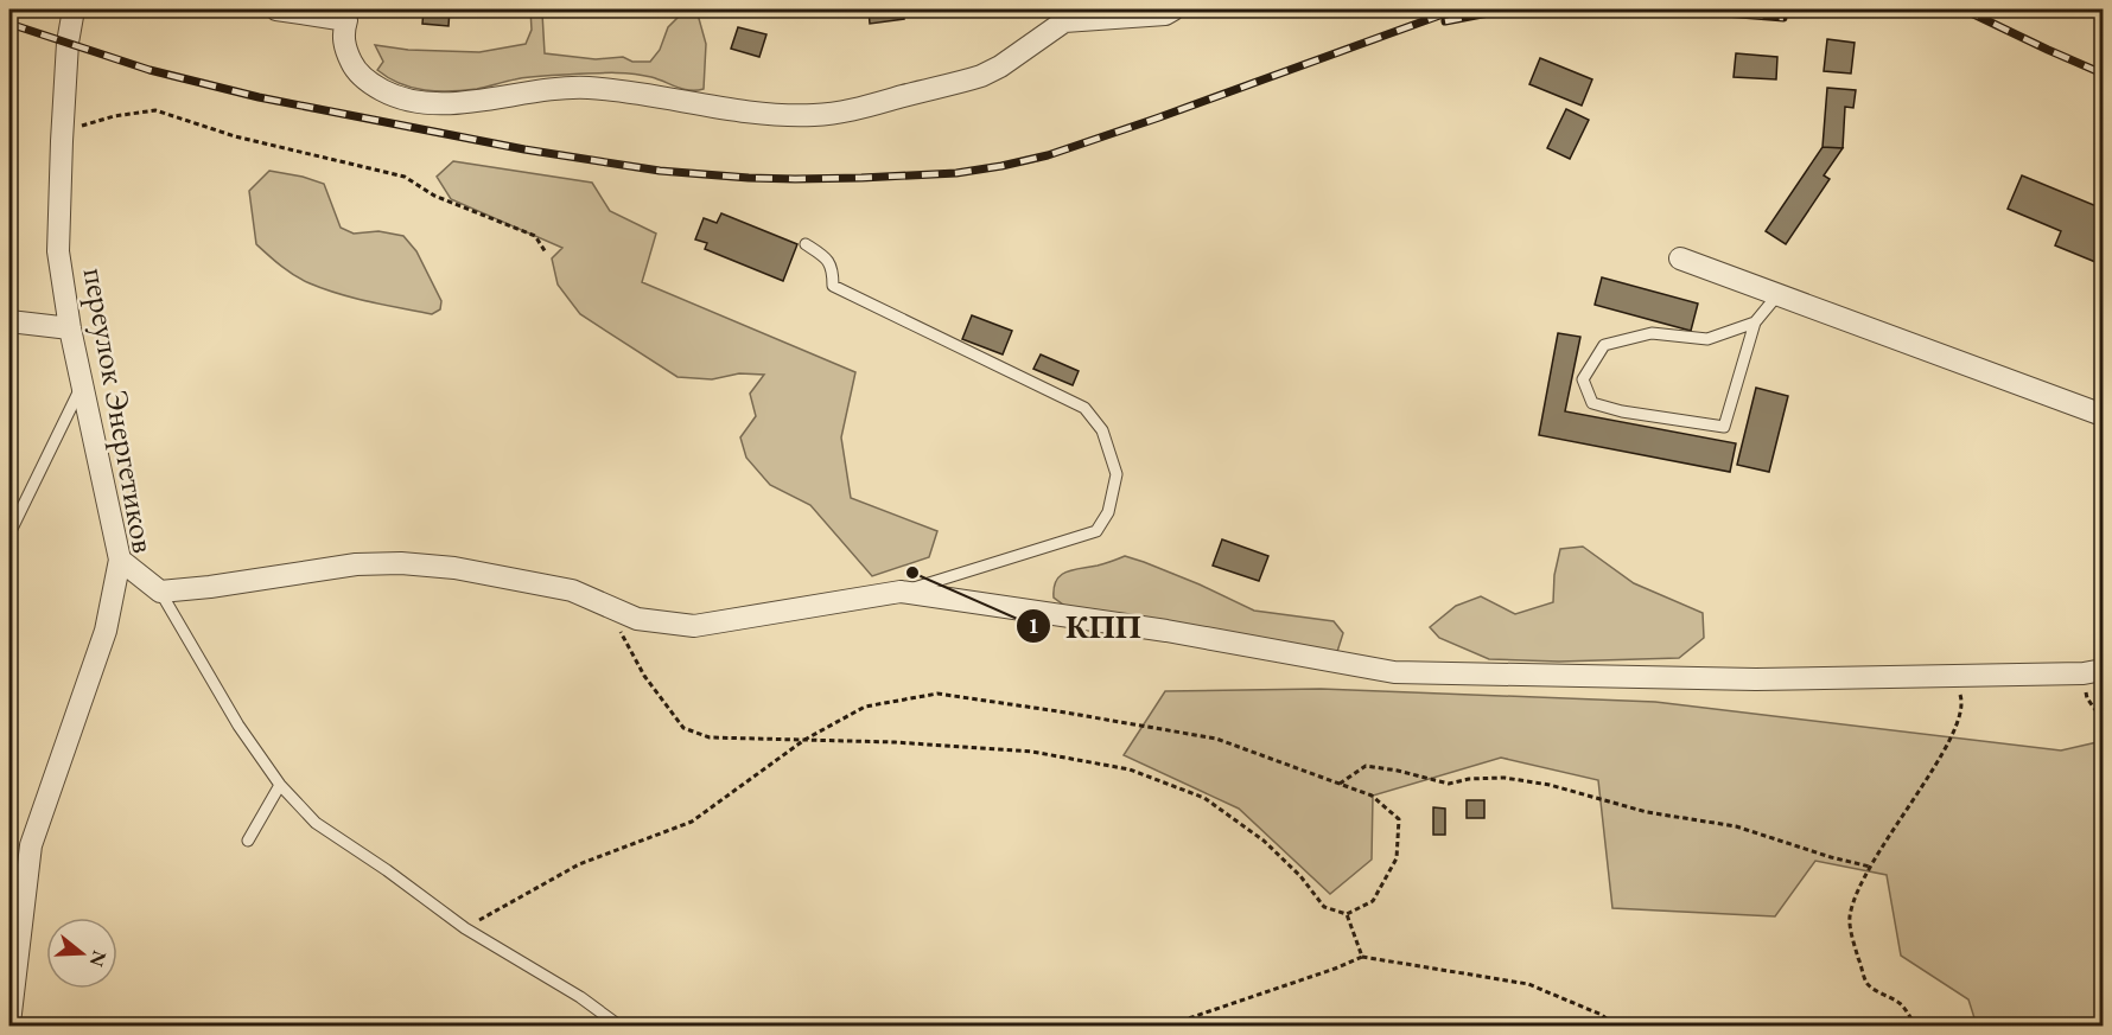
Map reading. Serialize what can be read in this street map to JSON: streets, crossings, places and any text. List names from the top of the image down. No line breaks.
{"streets":{"street":["переулок Энергетиков"]},"places":["КПП"],"north":"right"}
